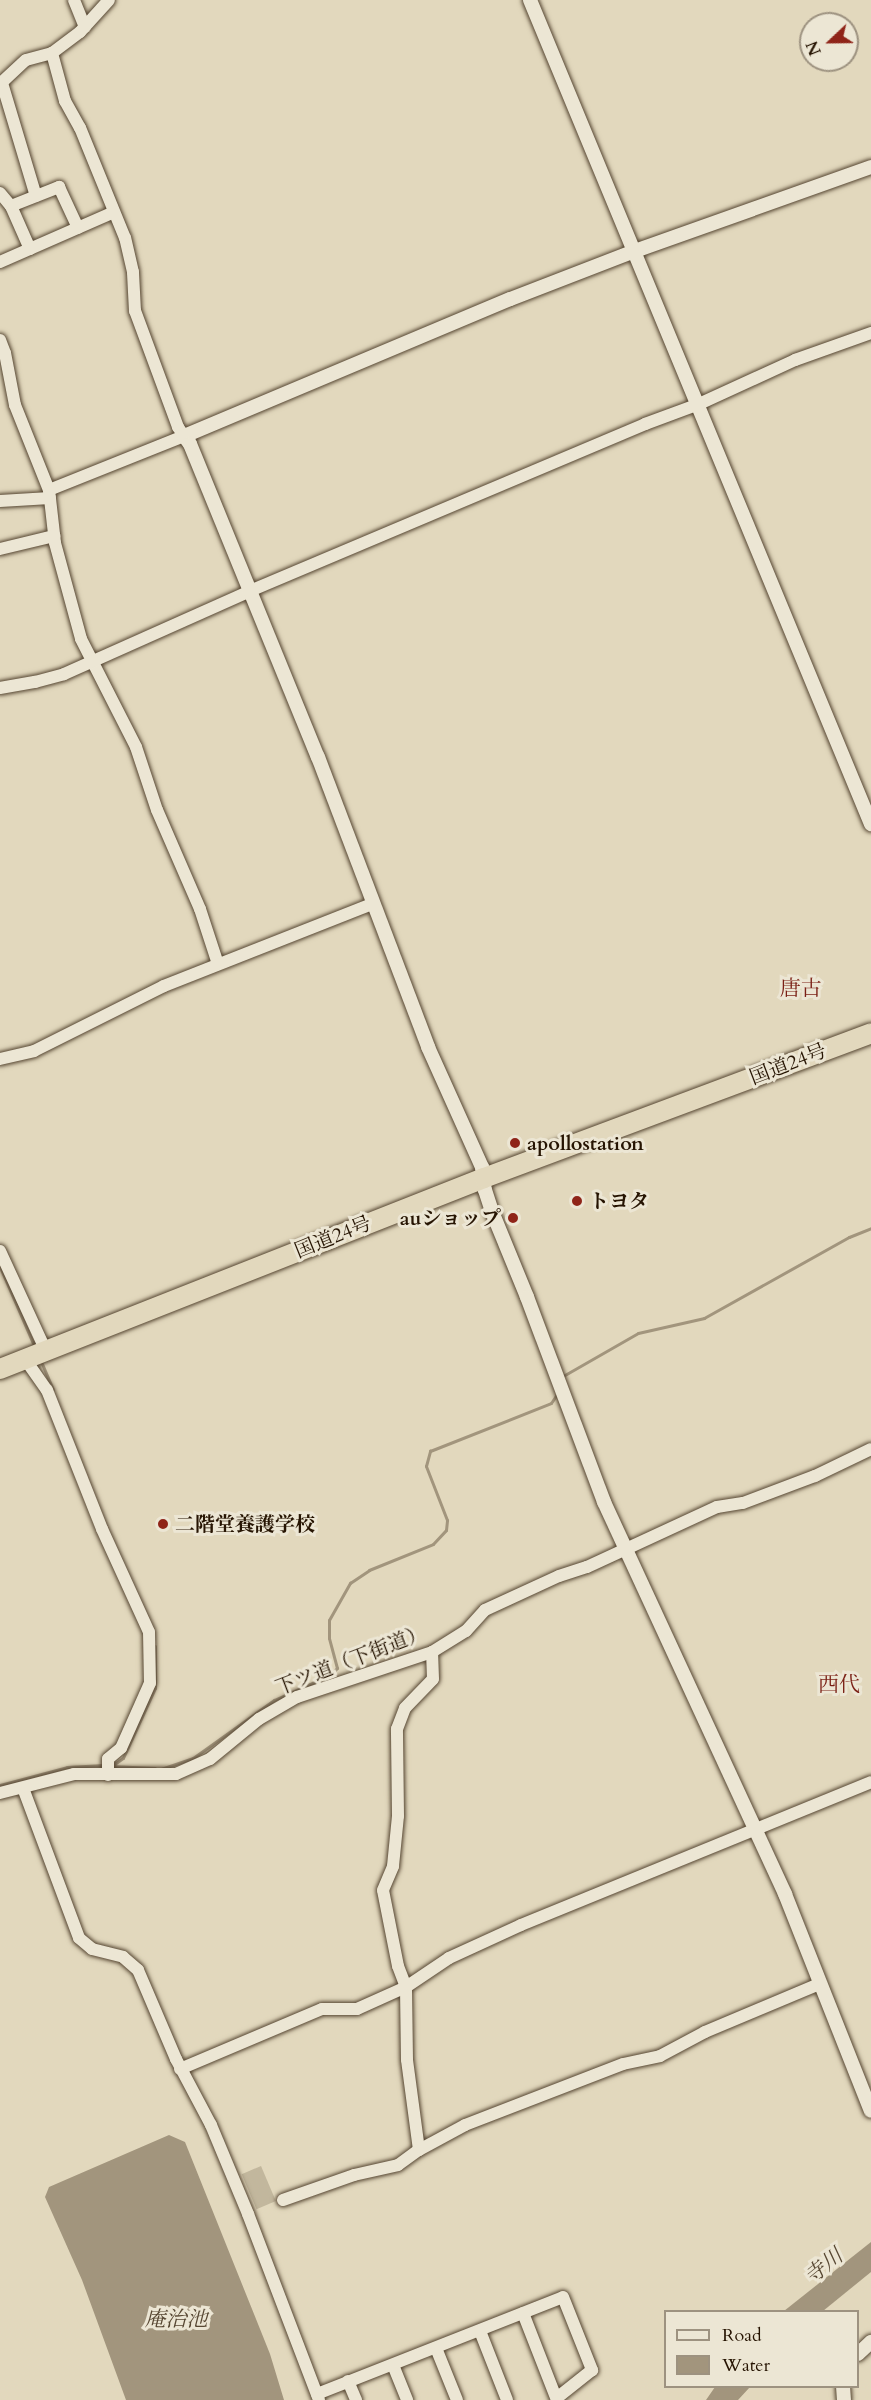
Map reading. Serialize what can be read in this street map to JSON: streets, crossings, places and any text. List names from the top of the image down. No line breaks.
{"streets":{"highway":["国道24号"],"street":["下ツ道（下街道）"]},"districts":["唐古","西代"],"water":["寺川","庵治池"],"places":["apollostation","トヨタ","auショップ","二階堂養護学校"],"legend":["Road","Water"],"north":"left"}
